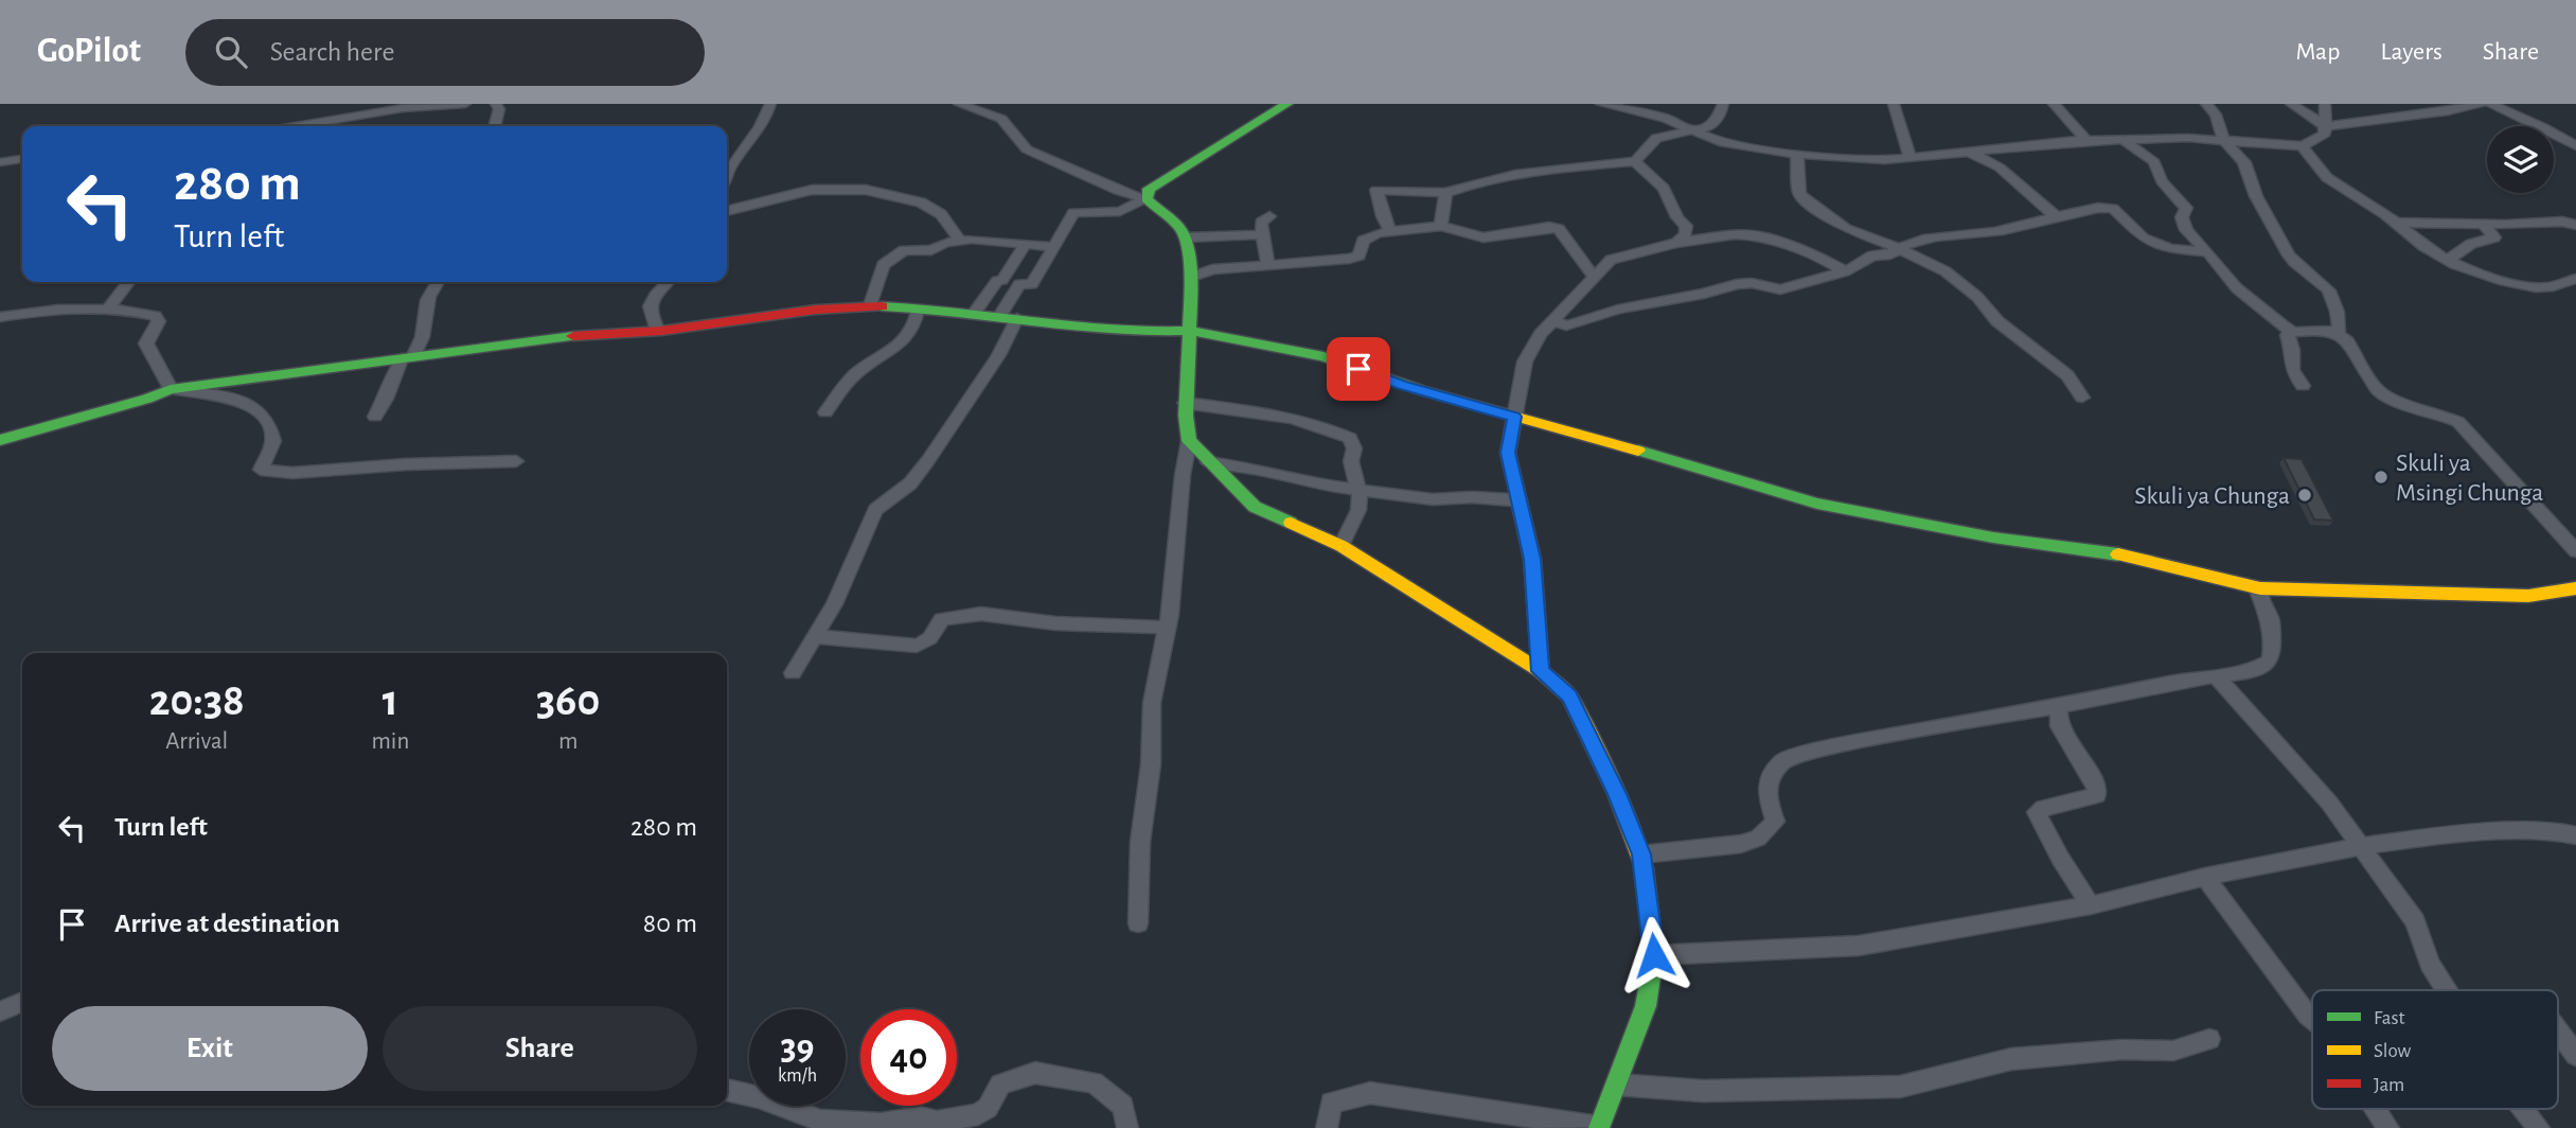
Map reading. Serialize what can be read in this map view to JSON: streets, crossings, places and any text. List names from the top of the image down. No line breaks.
{"places":["Skuli ya Msingi Chunga","Skuli ya Chunga"],"legend":["Fast","Slow","Jam"],"page":{"header":"GoPilot","search":"Search here","nav":["Map","Layers","Share"],"turn":["280 m","Turn left"],"eta":["20:38","Arrival","1","min","360","m"],"list":[{"name":"Turn left","value":"280 m"},{"name":"Arrive at destination","value":"80 m"}],"buttons":["Exit","Share"],"speed":"39 km/h","limit":"40"}}
